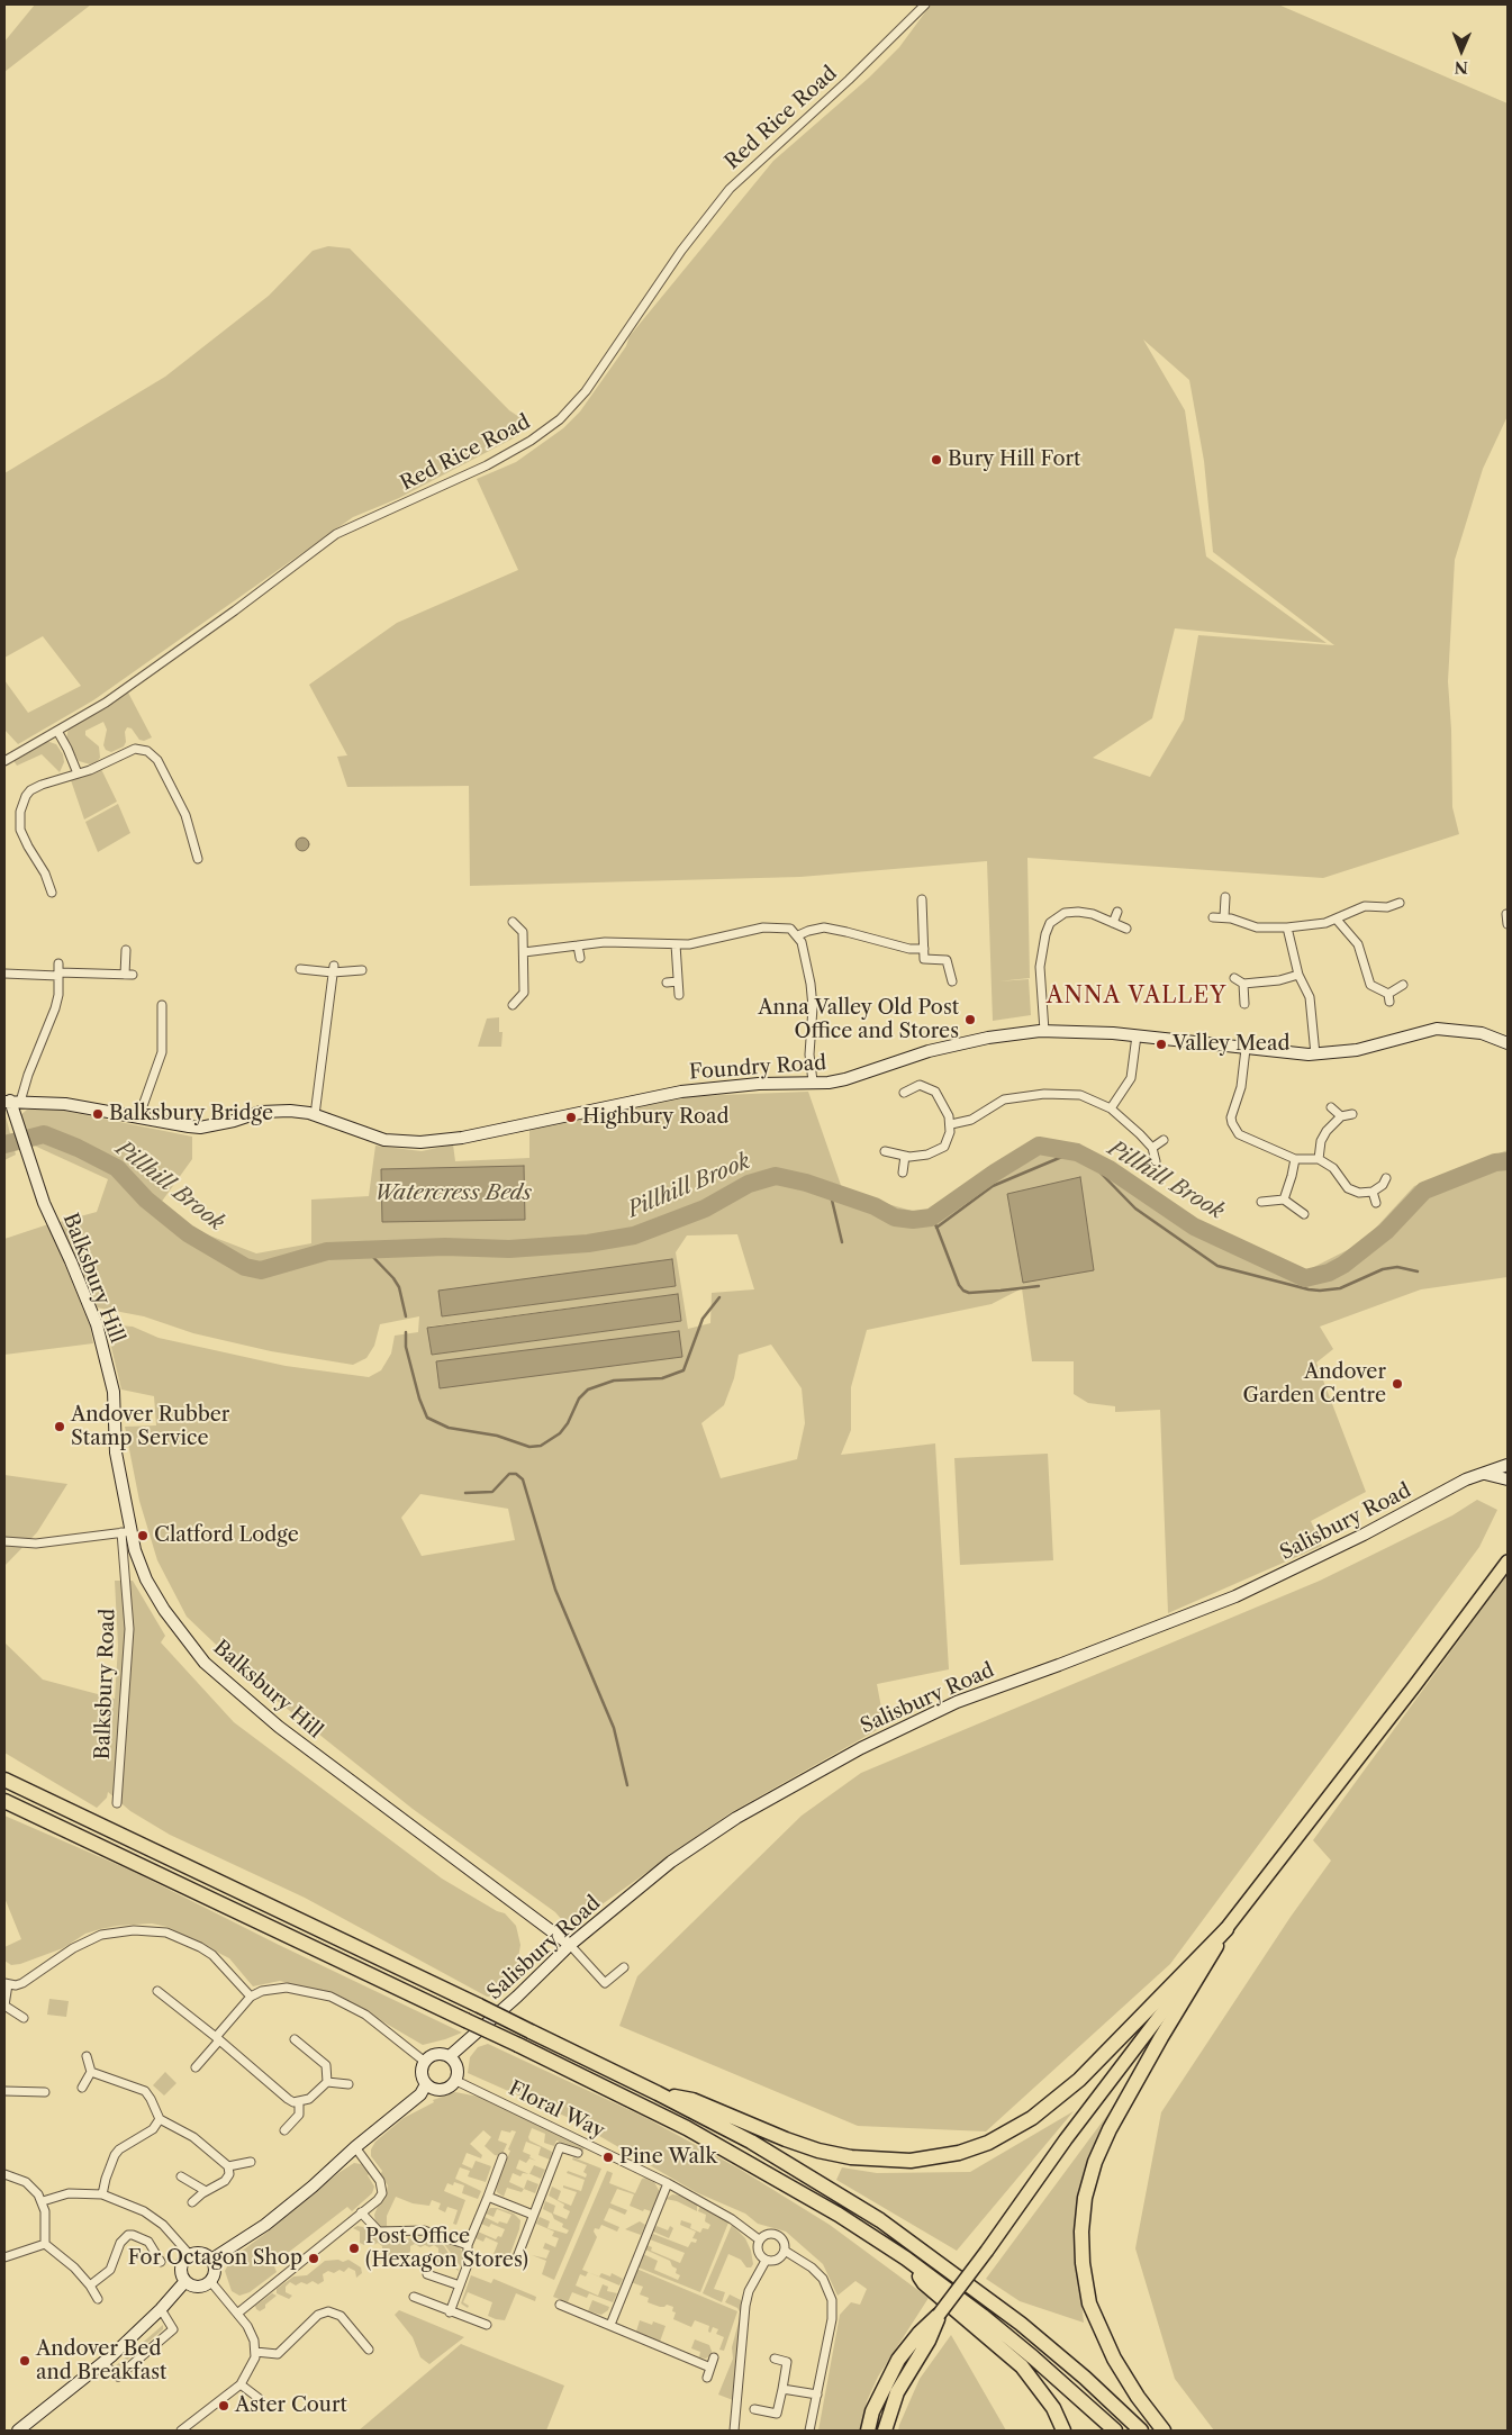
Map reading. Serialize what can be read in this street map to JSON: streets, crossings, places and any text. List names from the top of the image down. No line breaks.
{"streets":{"street":["Red Rice Road","Foundry Road","Balksbury Hill","Salisbury Road","Balksbury Road","Floral Way"]},"crossings":[["Foundry Road","Balksbury Hill"],["Balksbury Hill","Salisbury Road"],["Balksbury Hill","Balksbury Road"],["Salisbury Road","Floral Way"]],"districts":["ANNA VALLEY"],"water":["Pillhill Brook","Watercress Beds"],"places":["Bury Hill Fort","Anna Valley Old Post Office and Stores","Valley Mead","Balksbury Bridge","Highbury Road","Andover Garden Centre","Andover Rubber Stamp Service","Clatford Lodge","Pine Walk","Post Office (Hexagon Stores)","For Octagon Shop","Andover Bed and Breakfast","Aster Court"],"north":"bottom"}
